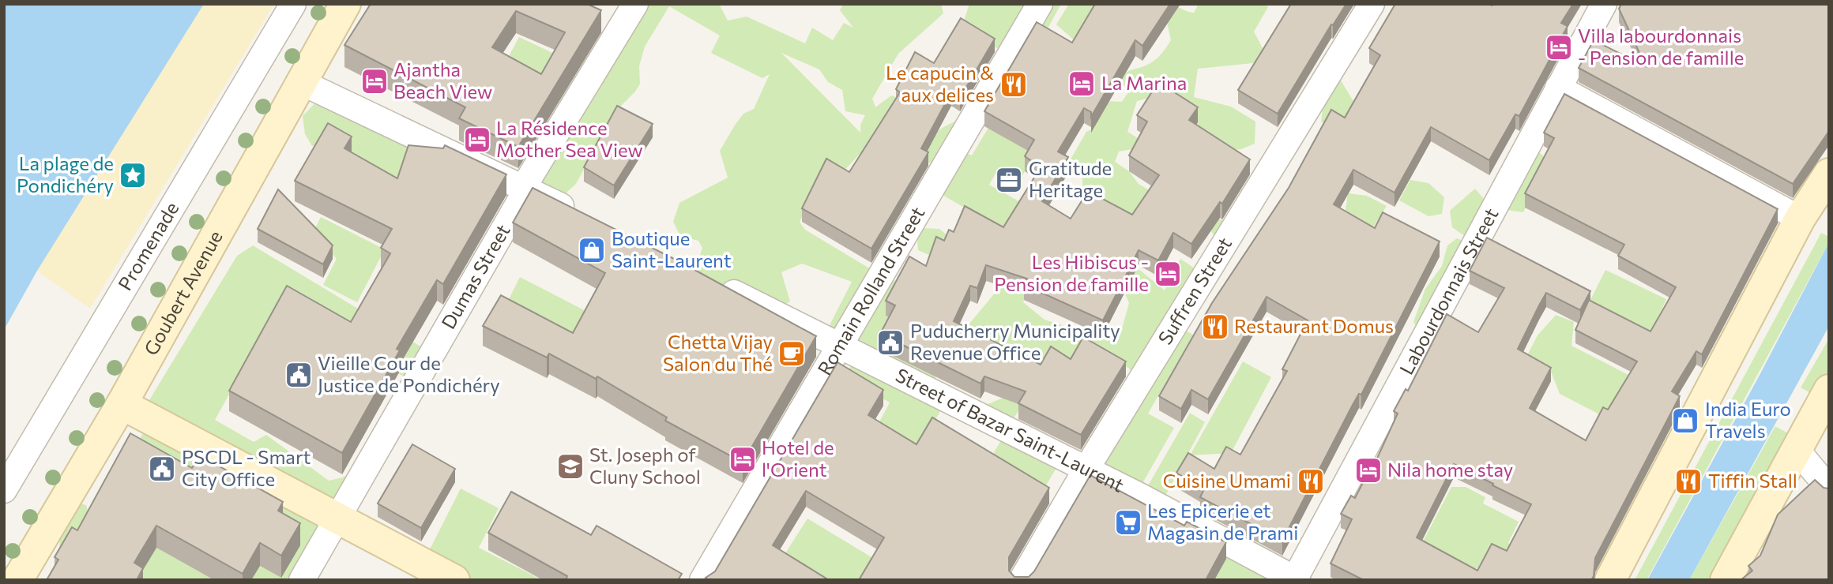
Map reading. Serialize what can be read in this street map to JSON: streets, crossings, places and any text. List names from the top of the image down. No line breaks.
{"streets":{"street":["Promenade","Dumas Street","Suffren Street","Labourdonnais Street","Goubert Avenue","Romain Rolland Street","Street of Bazar Saint-Laurent"]},"crossings":[["Suffren Street","Street of Bazar Saint-Laurent"],["Labourdonnais Street","Street of Bazar Saint-Laurent"],["Romain Rolland Street","Street of Bazar Saint-Laurent"]],"places":{"hotel":["Villa labourdonnais - Pension de famille","Ajantha Beach View","La Marina","La Résidence Mother Sea View","Les Hibiscus - Pension de famille","Hotel de l'Orient","Nila home stay"],"restaurant":["Le capucin & aux delices","Restaurant Domus","Cuisine Umami","Tiffin Stall"],"place":["La plage de Pondichéry"],"office":["Gratitude Heritage"],"shop":["Boutique Saint-Laurent","India Euro Travels"],"public building":["Puducherry Municipality Revenue Office","Vieille Cour de Justice de Pondichéry","PSCDL - Smart City Office"],"cafe":["Chetta Vijay Salon du Thé"],"school or university":["St. Joseph of Cluny School"],"supermarket":["Les Epicerie et Magasin de Prami"]}}
